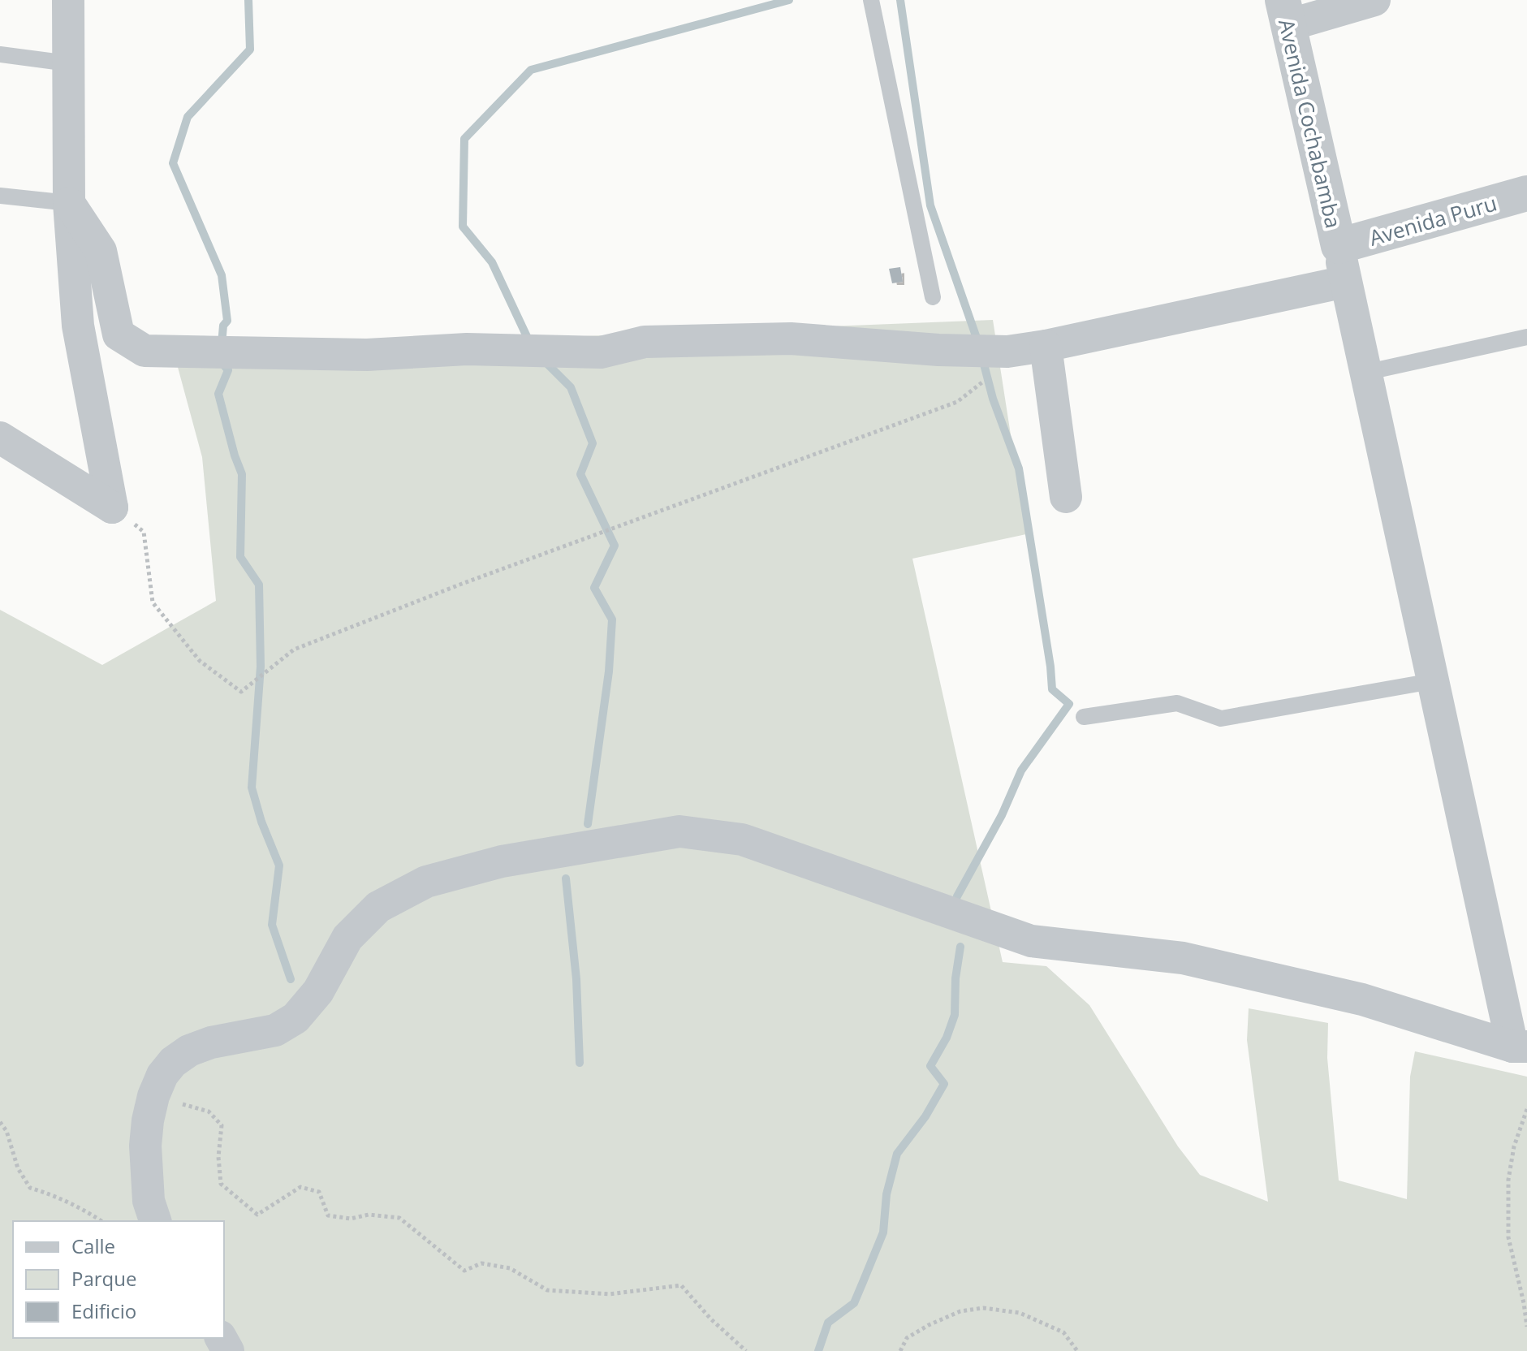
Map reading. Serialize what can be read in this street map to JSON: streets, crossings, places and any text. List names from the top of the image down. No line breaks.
{"streets":{"street":["Avenida Cochabamba","Avenida Puru"]},"crossings":[["Avenida Cochabamba","Avenida Puru"]],"legend":["Calle","Parque","Edificio"]}
